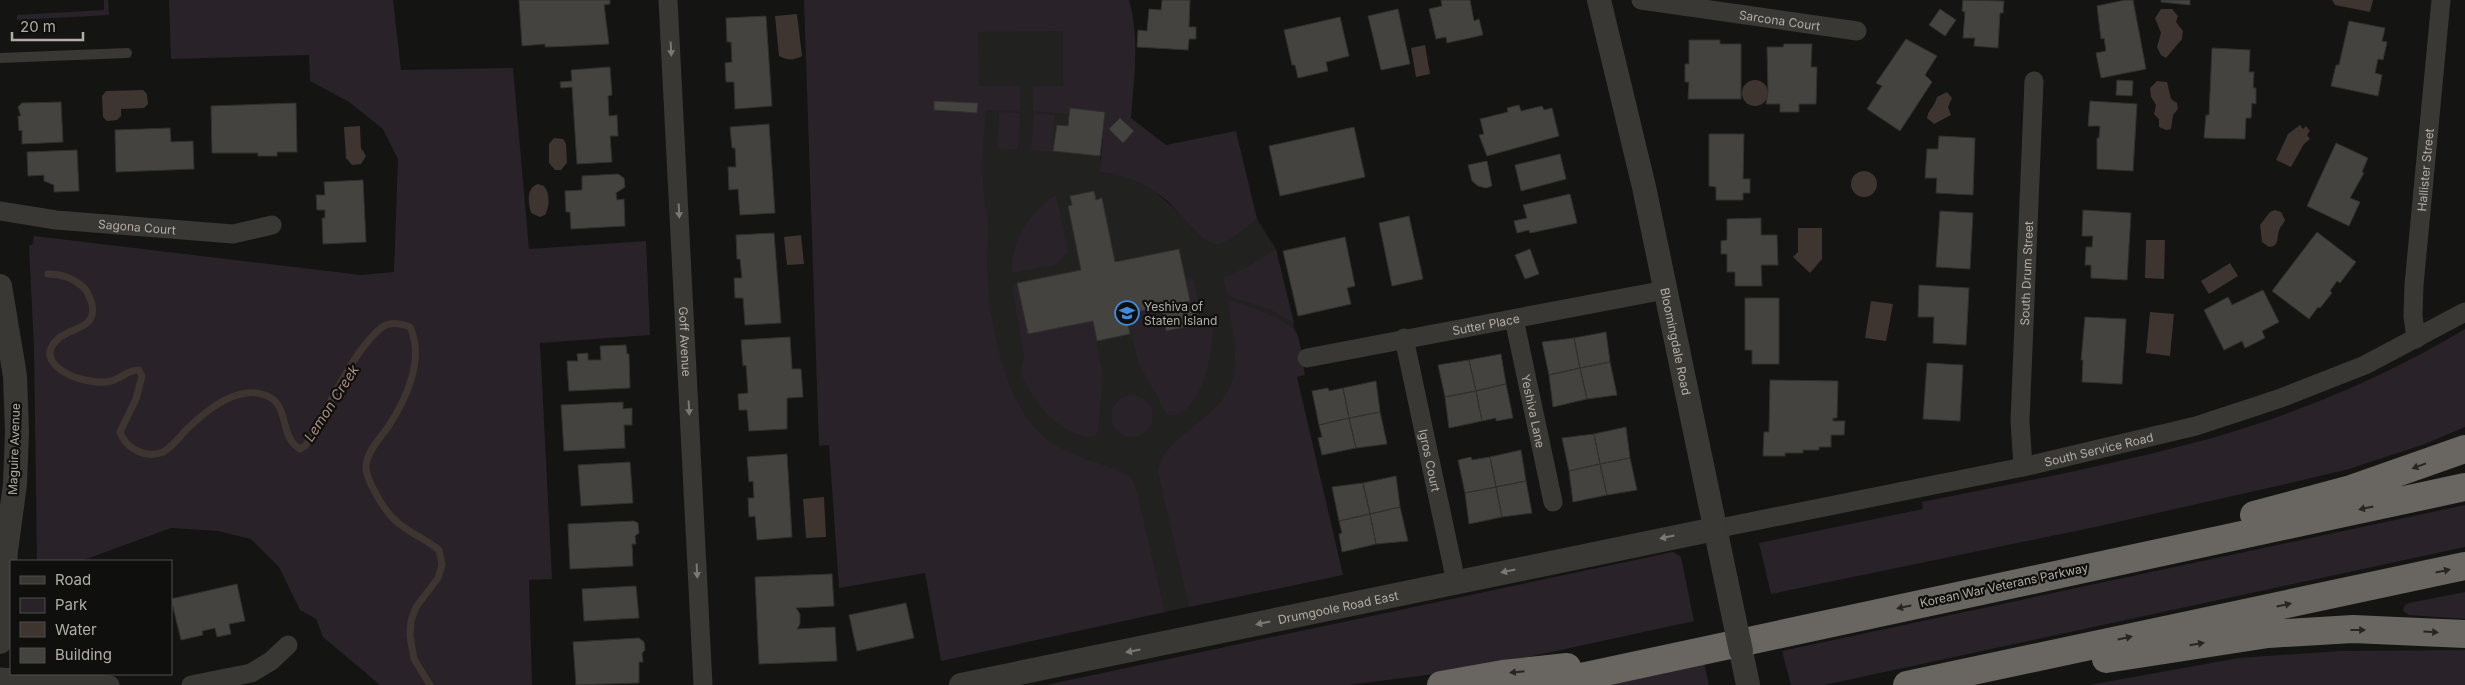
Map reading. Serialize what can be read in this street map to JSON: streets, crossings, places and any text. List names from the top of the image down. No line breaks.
{"streets":{"highway":["Korean War Veterans Parkway"],"street":["Sarcona Court","Hallister Street","Sagona Court","South Drum Street","Sutter Place","Goff Avenue","Bloomingdale Road","Yeshiva Lane","Maguire Avenue","South Service Road","Igros Court","Drumgoole Road East"]},"crossings":[["Hallister Street","South Service Road"],["South Drum Street","South Service Road"],["Sutter Place","Bloomingdale Road"],["Sutter Place","Yeshiva Lane"],["Sutter Place","Igros Court"],["Bloomingdale Road","South Service Road"],["Bloomingdale Road","Drumgoole Road East"],["South Service Road","Drumgoole Road East"],["Igros Court","Drumgoole Road East"]],"one_way":["Goff Avenue","Drumgoole Road East"],"water":["Lemon Creek"],"places":{"school or university":["Yeshiva of Staten Island"]},"legend":["Road","Park","Water","Building"],"scale_bar":"20 m"}
